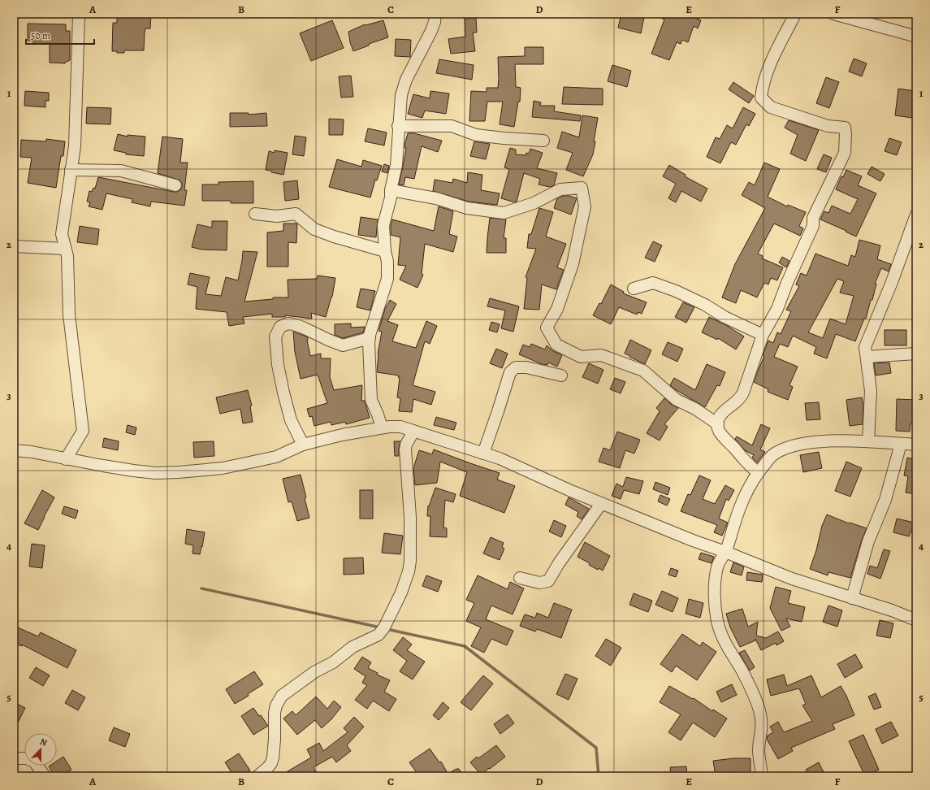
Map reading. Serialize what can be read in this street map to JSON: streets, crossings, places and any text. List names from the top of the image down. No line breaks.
{"scale_bar":"50 m","north":"top","grid":{"columns":["A","B","C","D","E","F"],"rows":["1","2","3","4","5"]}}
